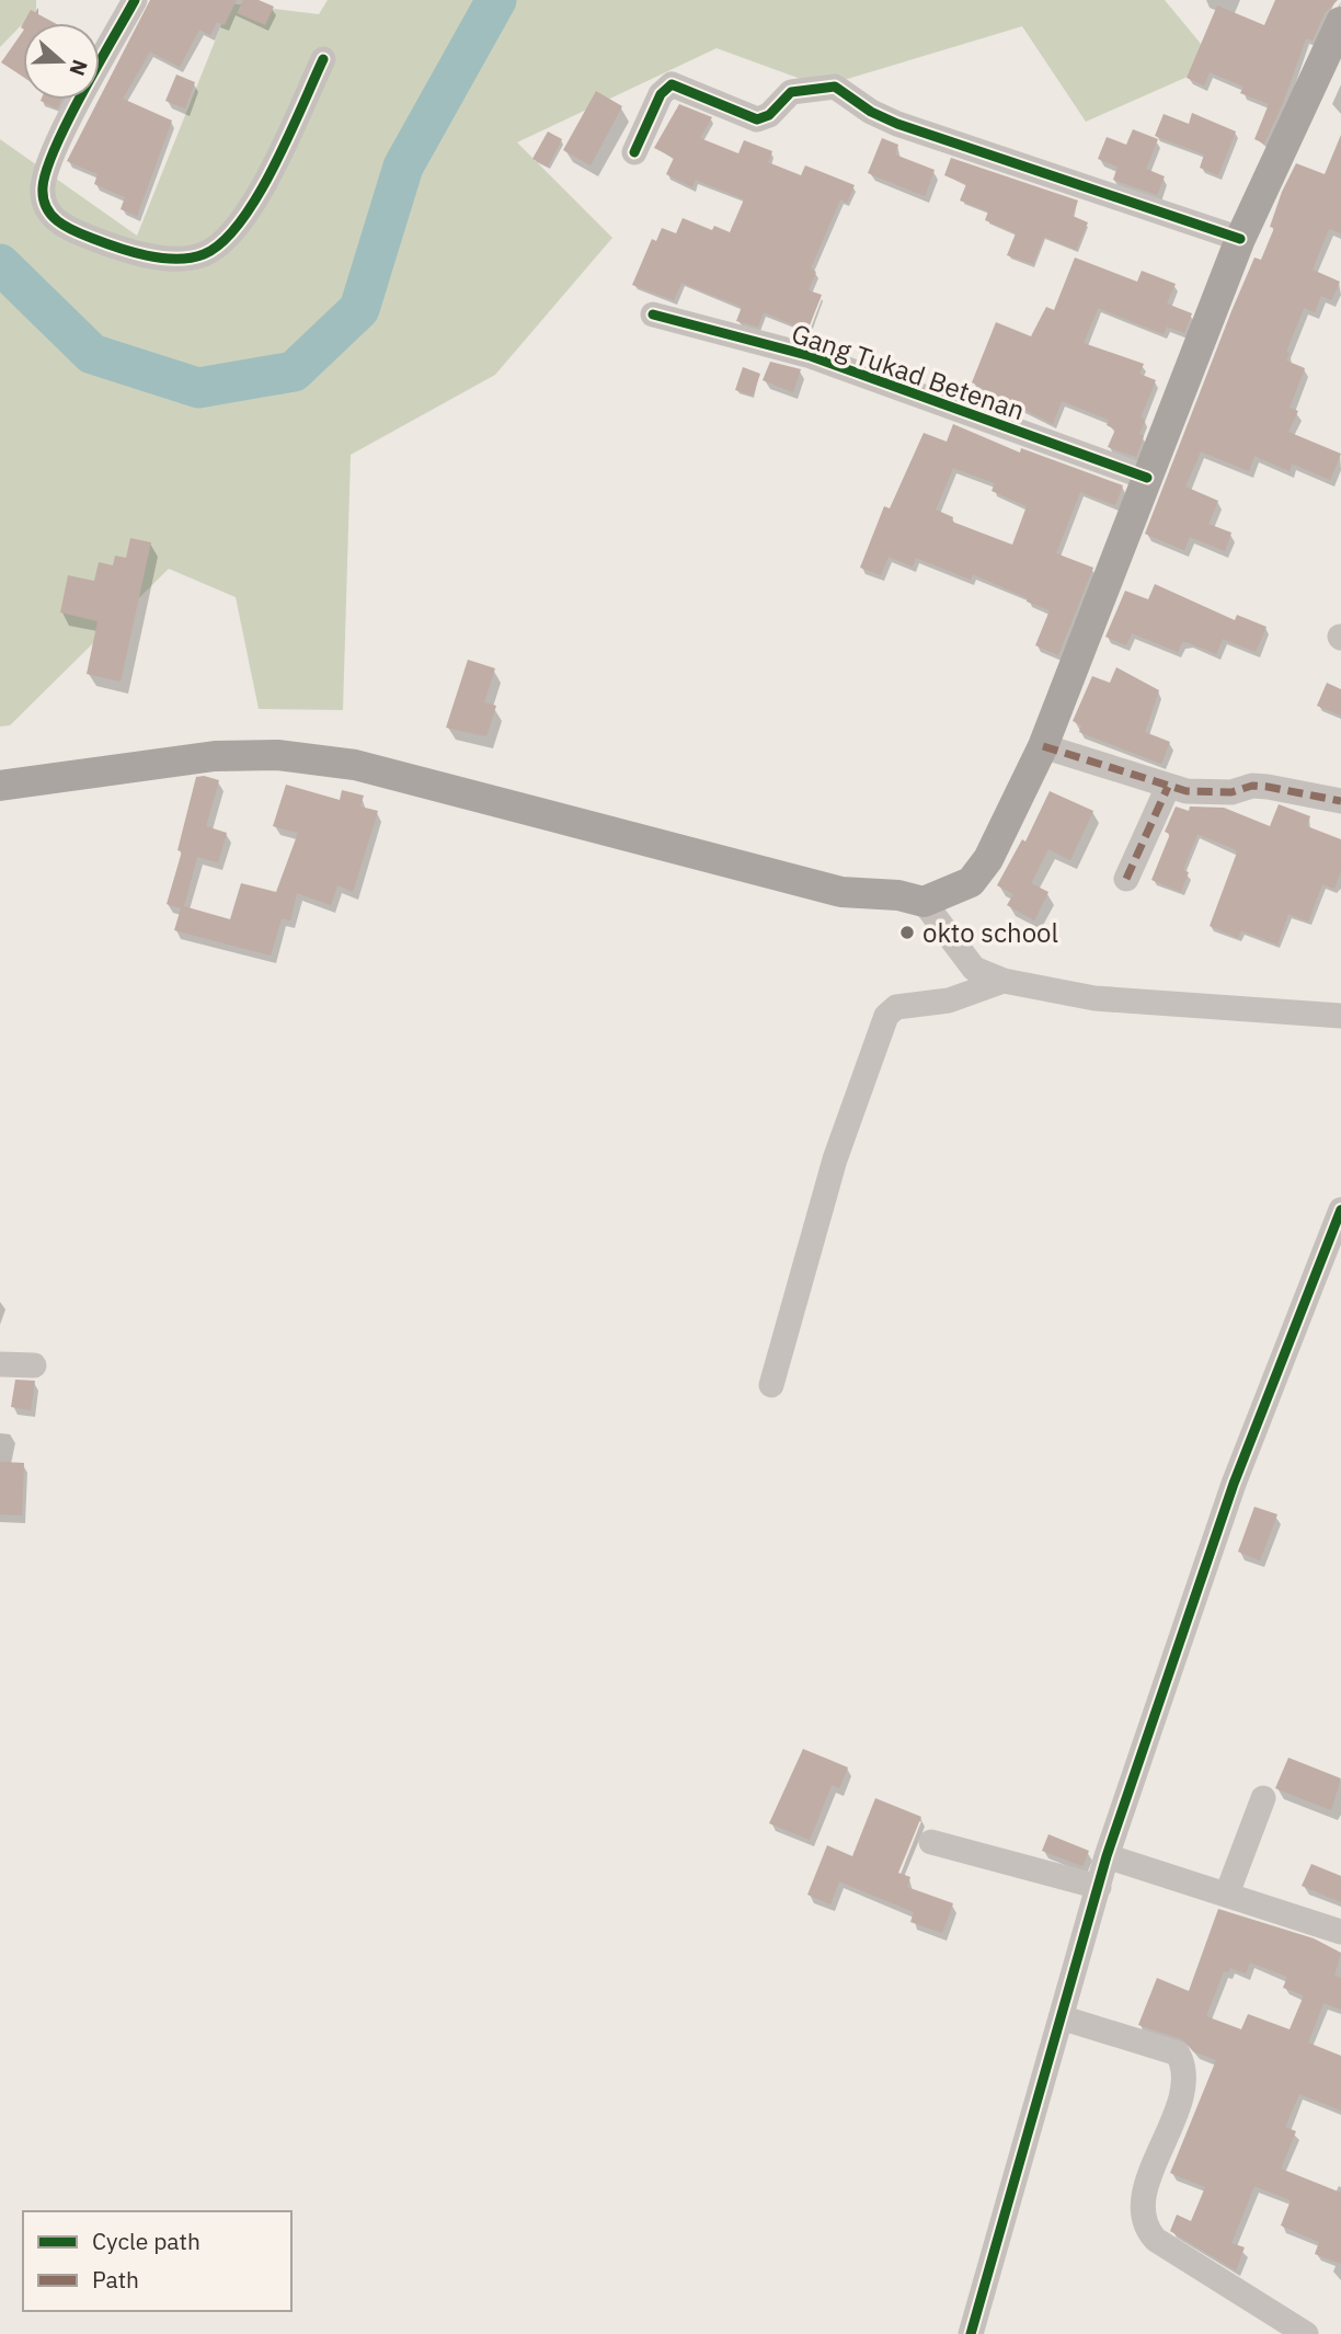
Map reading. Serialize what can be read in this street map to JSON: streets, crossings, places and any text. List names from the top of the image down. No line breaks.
{"streets":{"street":["Gang Tukad Betenan"]},"places":["okto school"],"legend":["Cycle path","Path"],"north":"right"}
